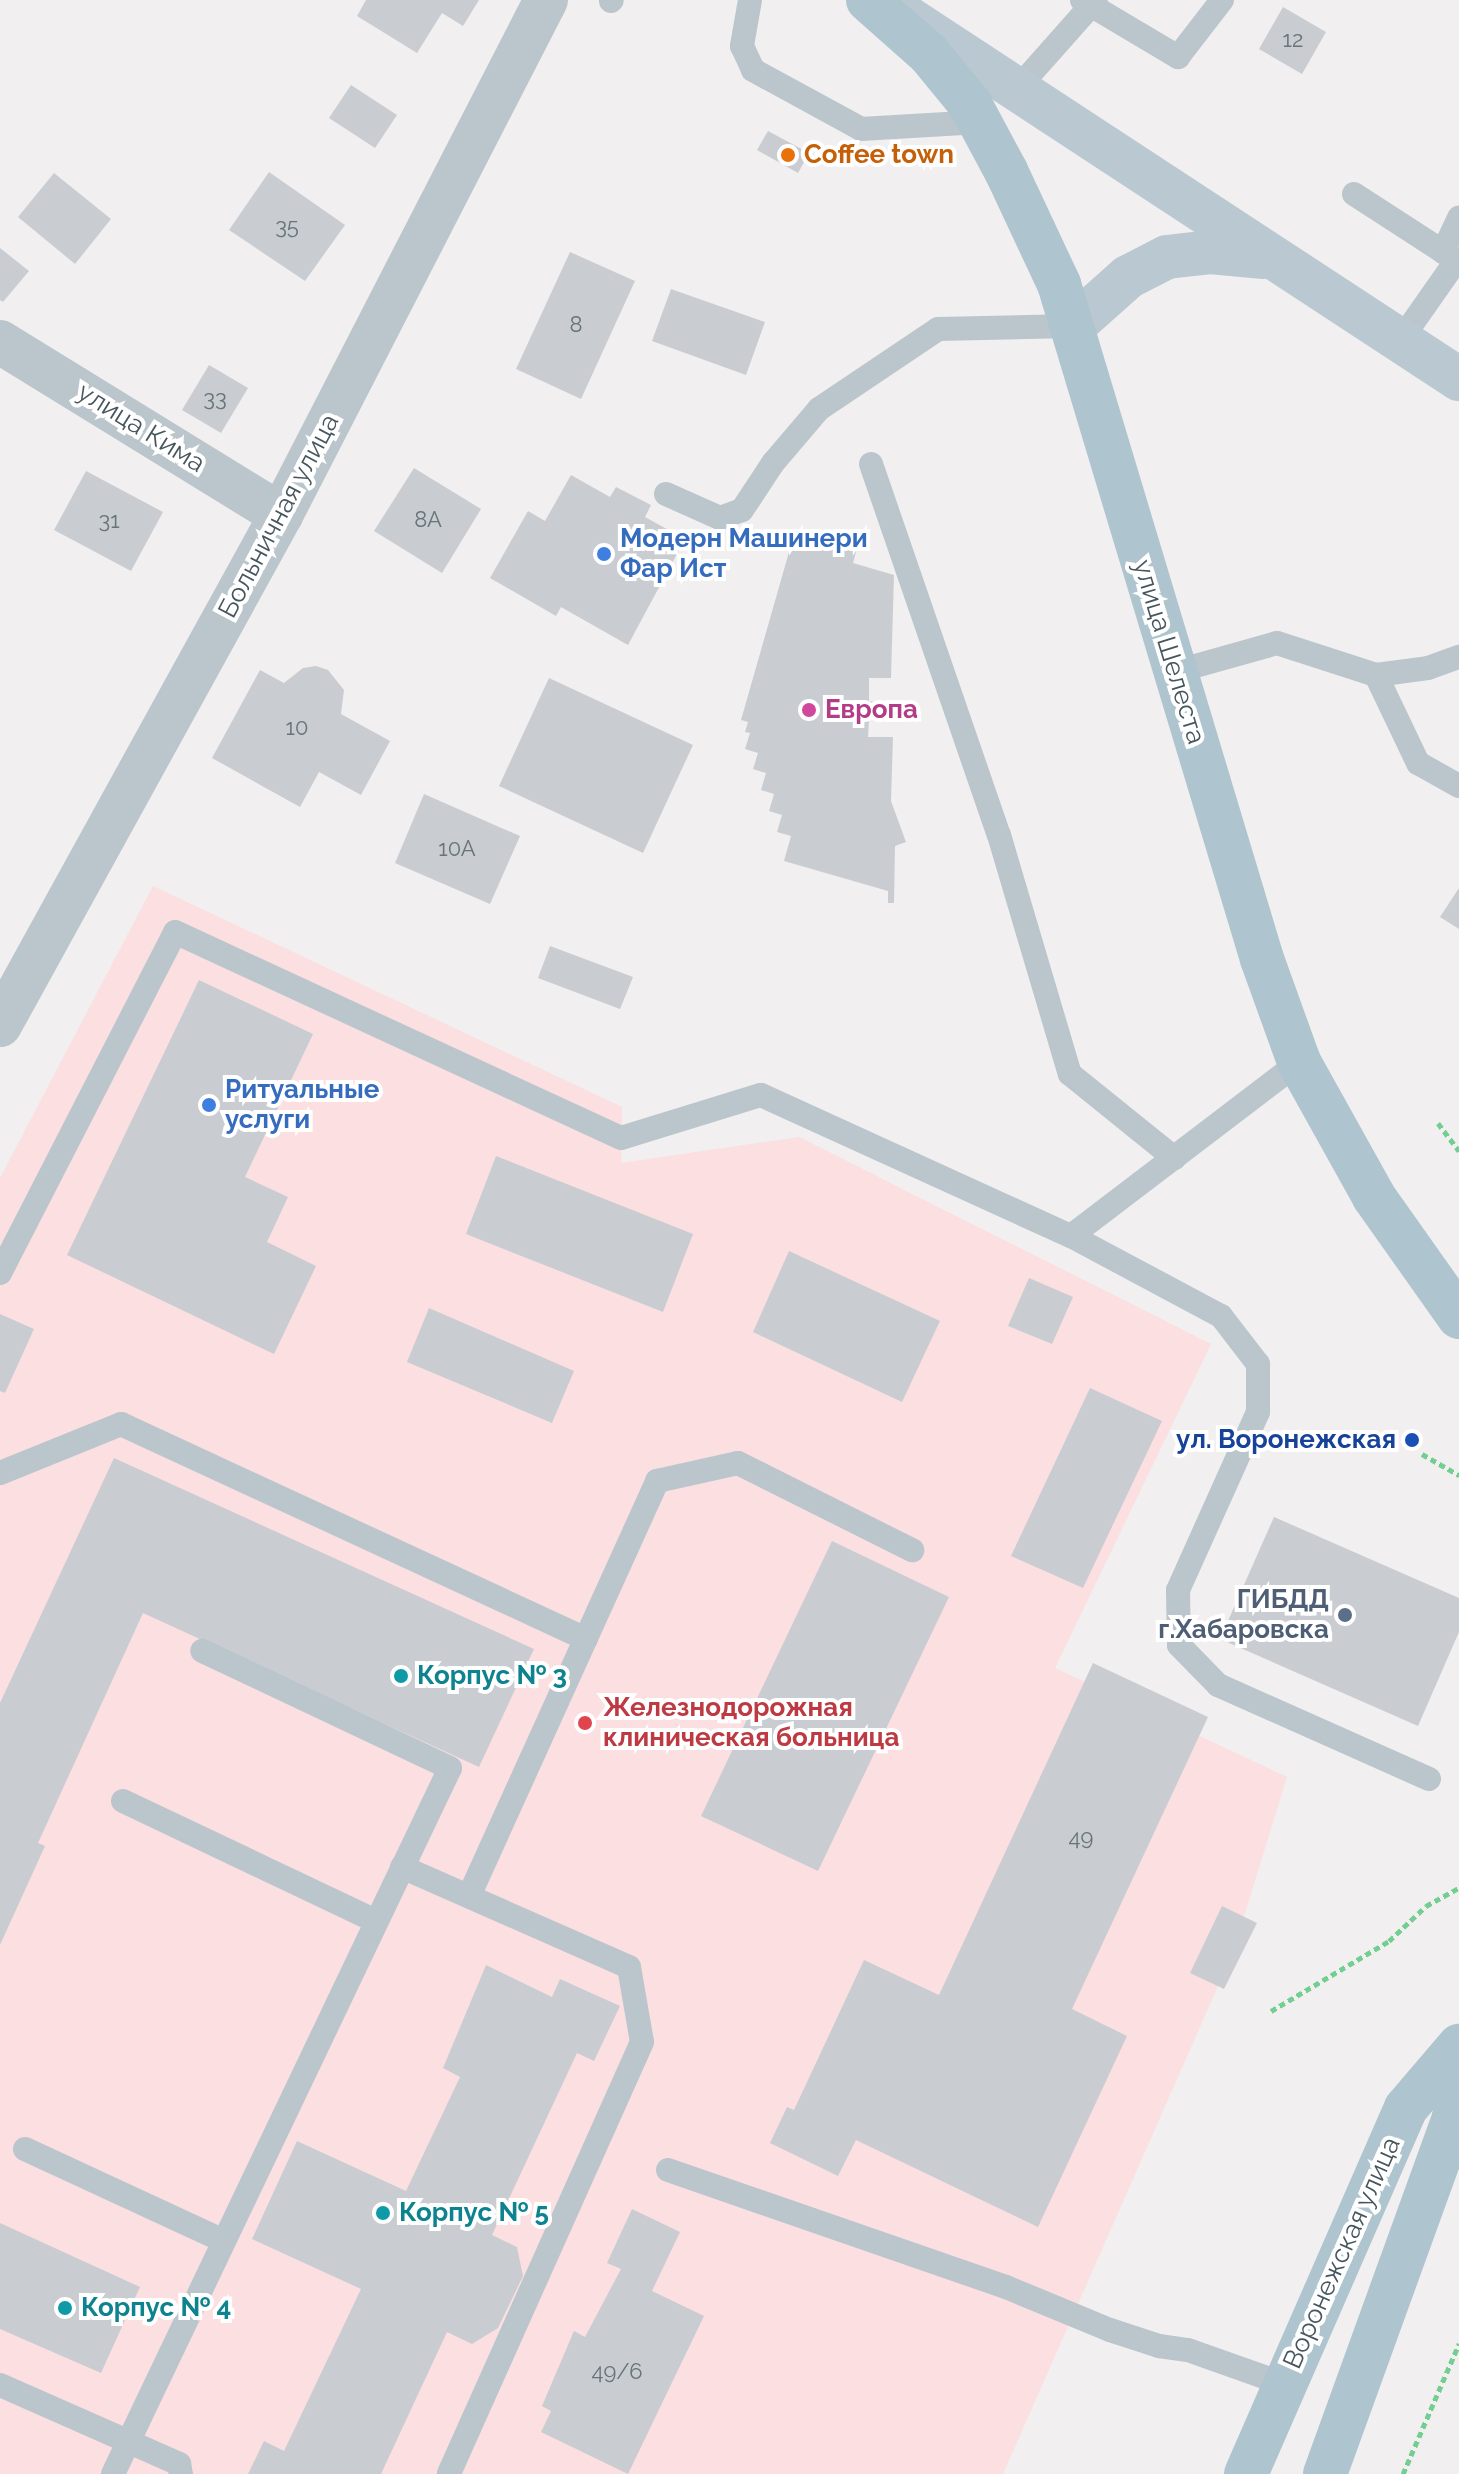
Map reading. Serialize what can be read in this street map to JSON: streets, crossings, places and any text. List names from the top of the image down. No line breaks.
{"streets":{"main road":["улица Шелеста","Воронежская улица"],"street":["улица Кима","Больничная улица"]},"crossings":[["улица Кима","Больничная улица"]],"places":["Coffee town","Модерн Машинери Фар Ист","Европа","Ритуальные услуги","ул. Воронежская","ГИБДД г.Хабаровска","Корпус № 3","Железнодорожная клиническая больница","Корпус № 5","Корпус № 4"],"house_numbers":["12","35","8","33","8А","31","10","10А","49","49/6"]}
